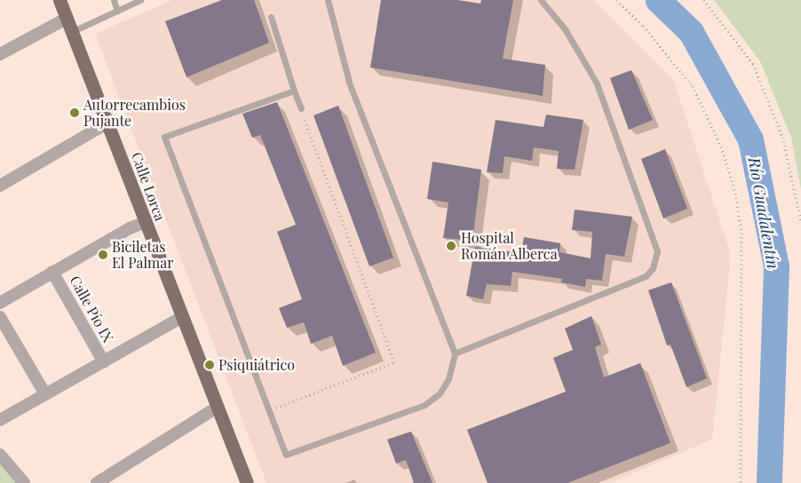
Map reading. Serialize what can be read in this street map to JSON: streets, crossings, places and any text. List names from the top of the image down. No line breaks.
{"streets":{"main road":["Calle Lorca"],"street":["Calle Pío IX"]},"water":["Río Guadalentín"],"places":["Autorrecambios Pujante","Hospital Román Alberca","Biciletas El Palmar","Psiquiátrico"]}
